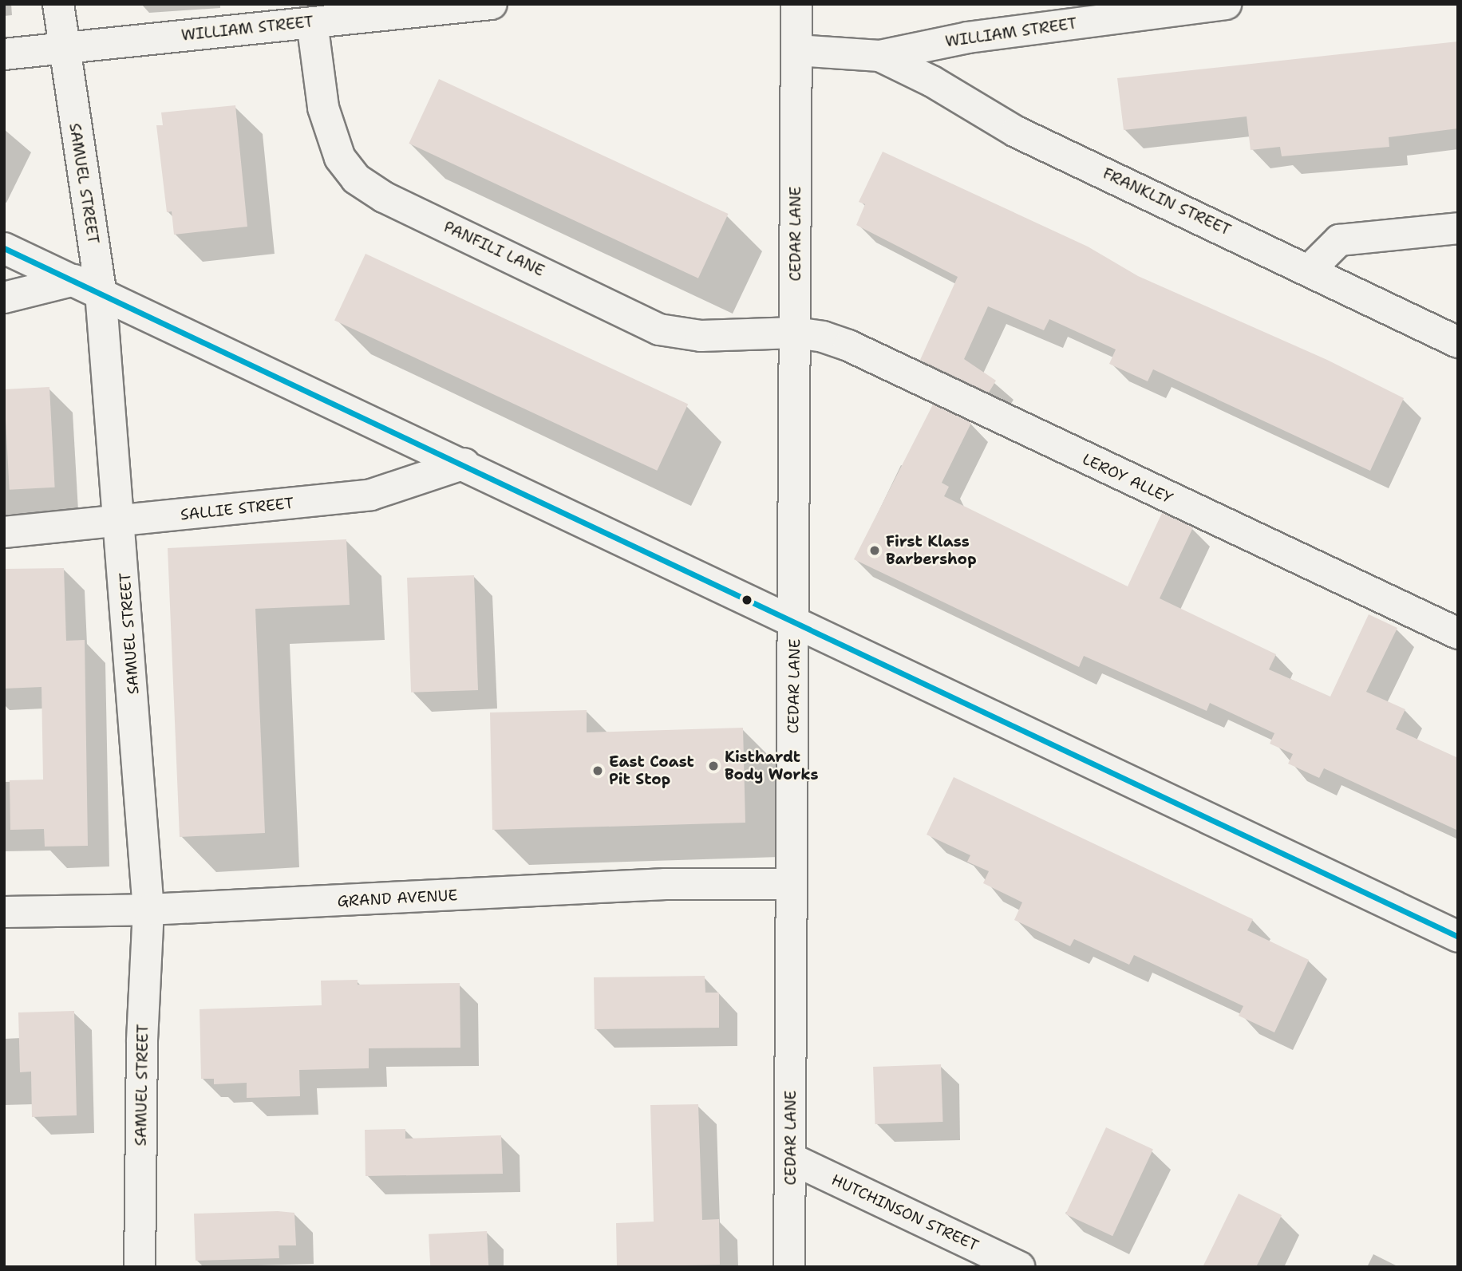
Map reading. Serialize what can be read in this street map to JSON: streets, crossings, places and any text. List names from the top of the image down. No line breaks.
{"streets":{"street":["WILLIAM STREET","SAMUEL STREET","FRANKLIN STREET","CEDAR LANE","PANFILI LANE","LEROY ALLEY","SALLIE STREET","GRAND AVENUE","HUTCHINSON STREET"]},"crossings":[["WILLIAM STREET","SAMUEL STREET"],["WILLIAM STREET","FRANKLIN STREET"],["WILLIAM STREET","CEDAR LANE"],["WILLIAM STREET","PANFILI LANE"],["SAMUEL STREET","SALLIE STREET"],["SAMUEL STREET","GRAND AVENUE"],["CEDAR LANE","PANFILI LANE"],["CEDAR LANE","LEROY ALLEY"],["CEDAR LANE","GRAND AVENUE"],["CEDAR LANE","HUTCHINSON STREET"],["PANFILI LANE","LEROY ALLEY"]],"places":["First Klass Barbershop","Kisthardt Body Works","East Coast Pit Stop"]}
